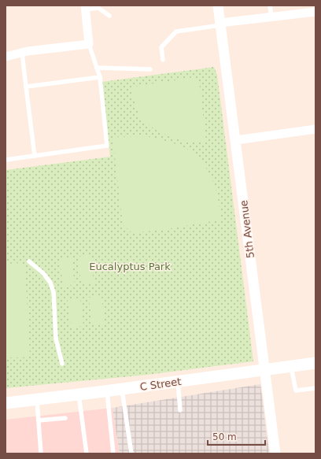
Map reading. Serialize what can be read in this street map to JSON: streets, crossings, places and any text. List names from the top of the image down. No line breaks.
{"streets":{"main road":["C Street"],"street":["5th Avenue"]},"crossings":[["5th Avenue","C Street"]],"parks":["Eucalyptus Park"],"scale_bar":"50 m"}
